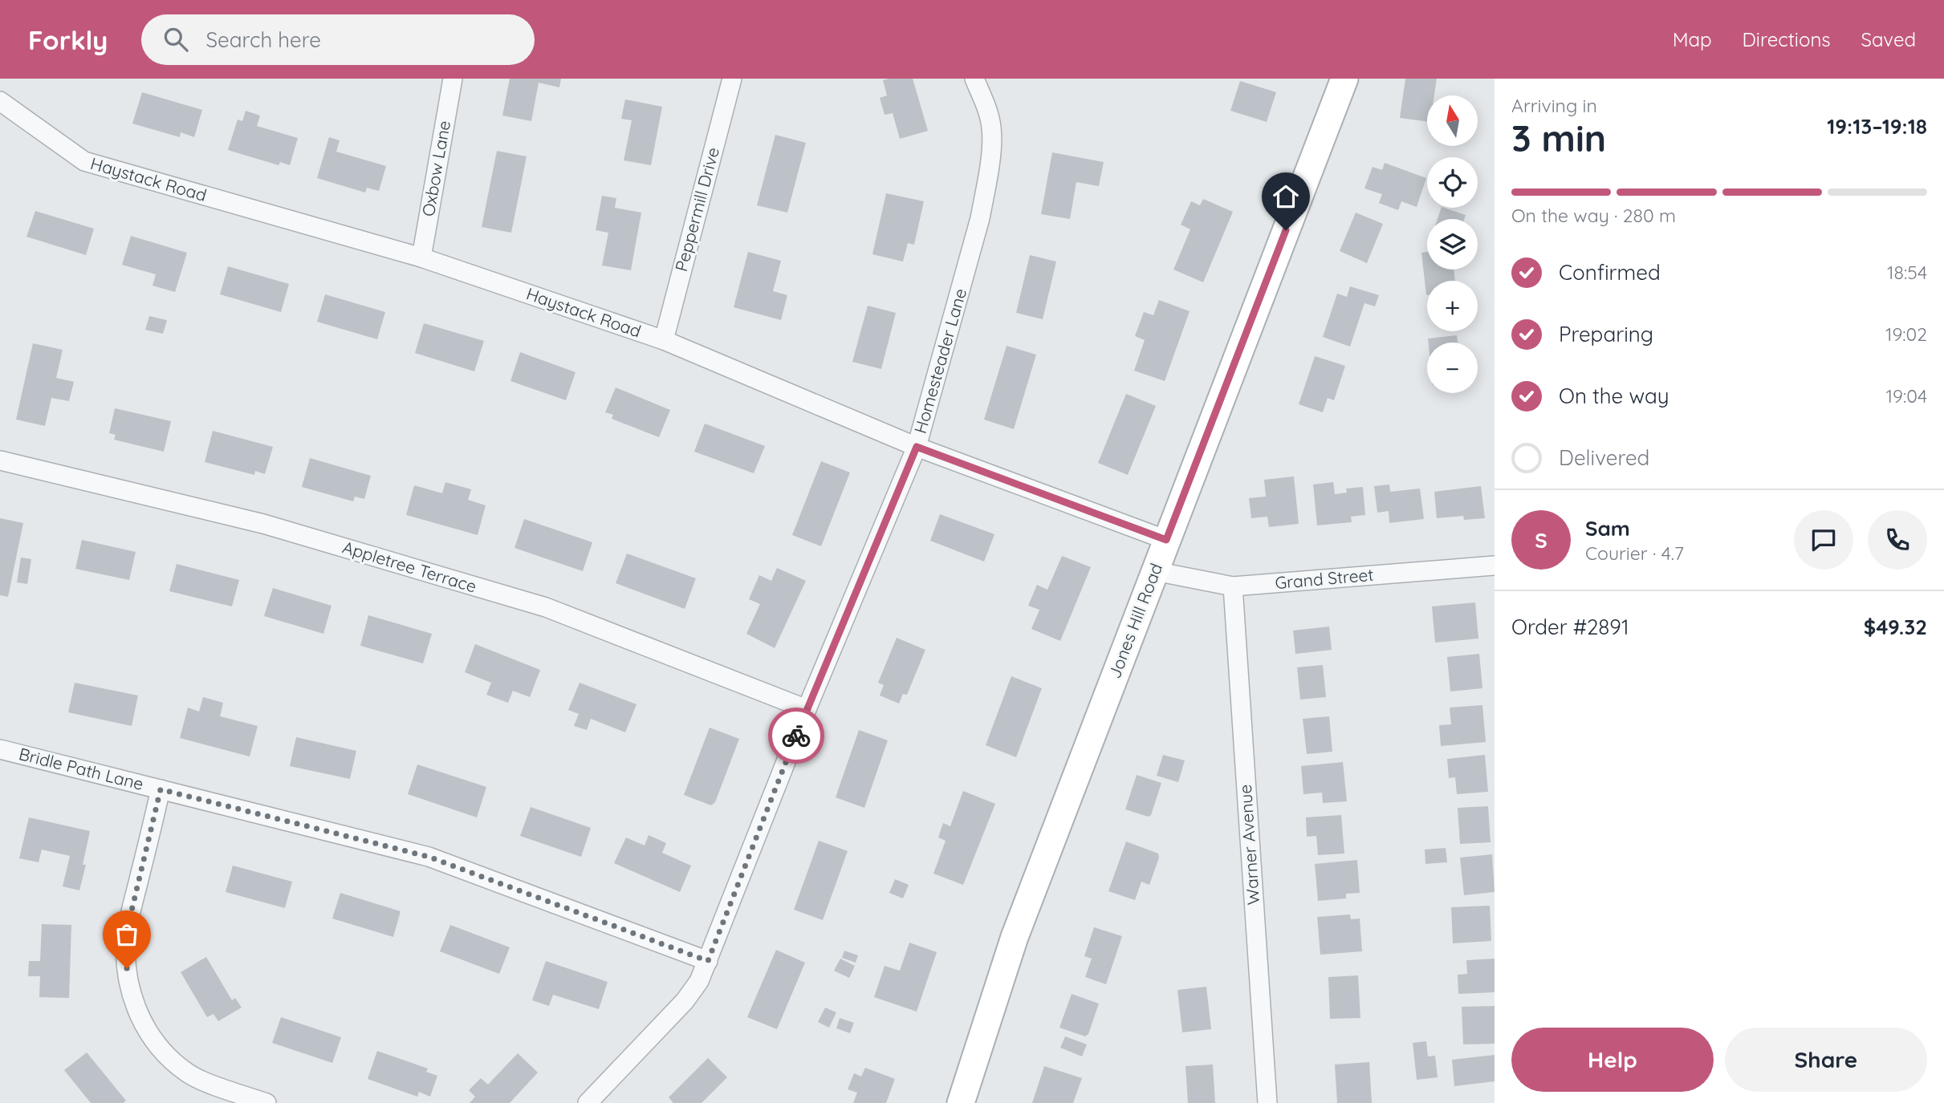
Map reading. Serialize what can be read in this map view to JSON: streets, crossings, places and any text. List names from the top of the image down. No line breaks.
{"streets":{"main road":["Jones Hill Road"],"street":["Oxbow Lane","Haystack Road","Peppermill Drive","Homesteader Lane","Appletree Terrace","Grand Street","Bridle Path Lane","Warner Avenue"]},"crossings":[["Oxbow Lane","Haystack Road"],["Haystack Road","Peppermill Drive"],["Haystack Road","Homesteader Lane"],["Haystack Road","Jones Hill Road"],["Homesteader Lane","Appletree Terrace"],["Homesteader Lane","Bridle Path Lane"],["Grand Street","Jones Hill Road"],["Grand Street","Warner Avenue"]],"north":"top","page":{"header":"Forkly","search":"Search here","nav":["Map","Directions","Saved"],"heading":["3 min","Arriving in","19:13–19:18"],"panel":["Sam","Courier · 4.7","Order #2891","$49.32"],"map_buttons":["+","−"],"bar":"On the way · 280 m","list":[["Confirmed","18:54"],["Preparing","19:02"],["On the way","19:04"],"Delivered"],"round":"S","buttons":["Help","Share"]}}
